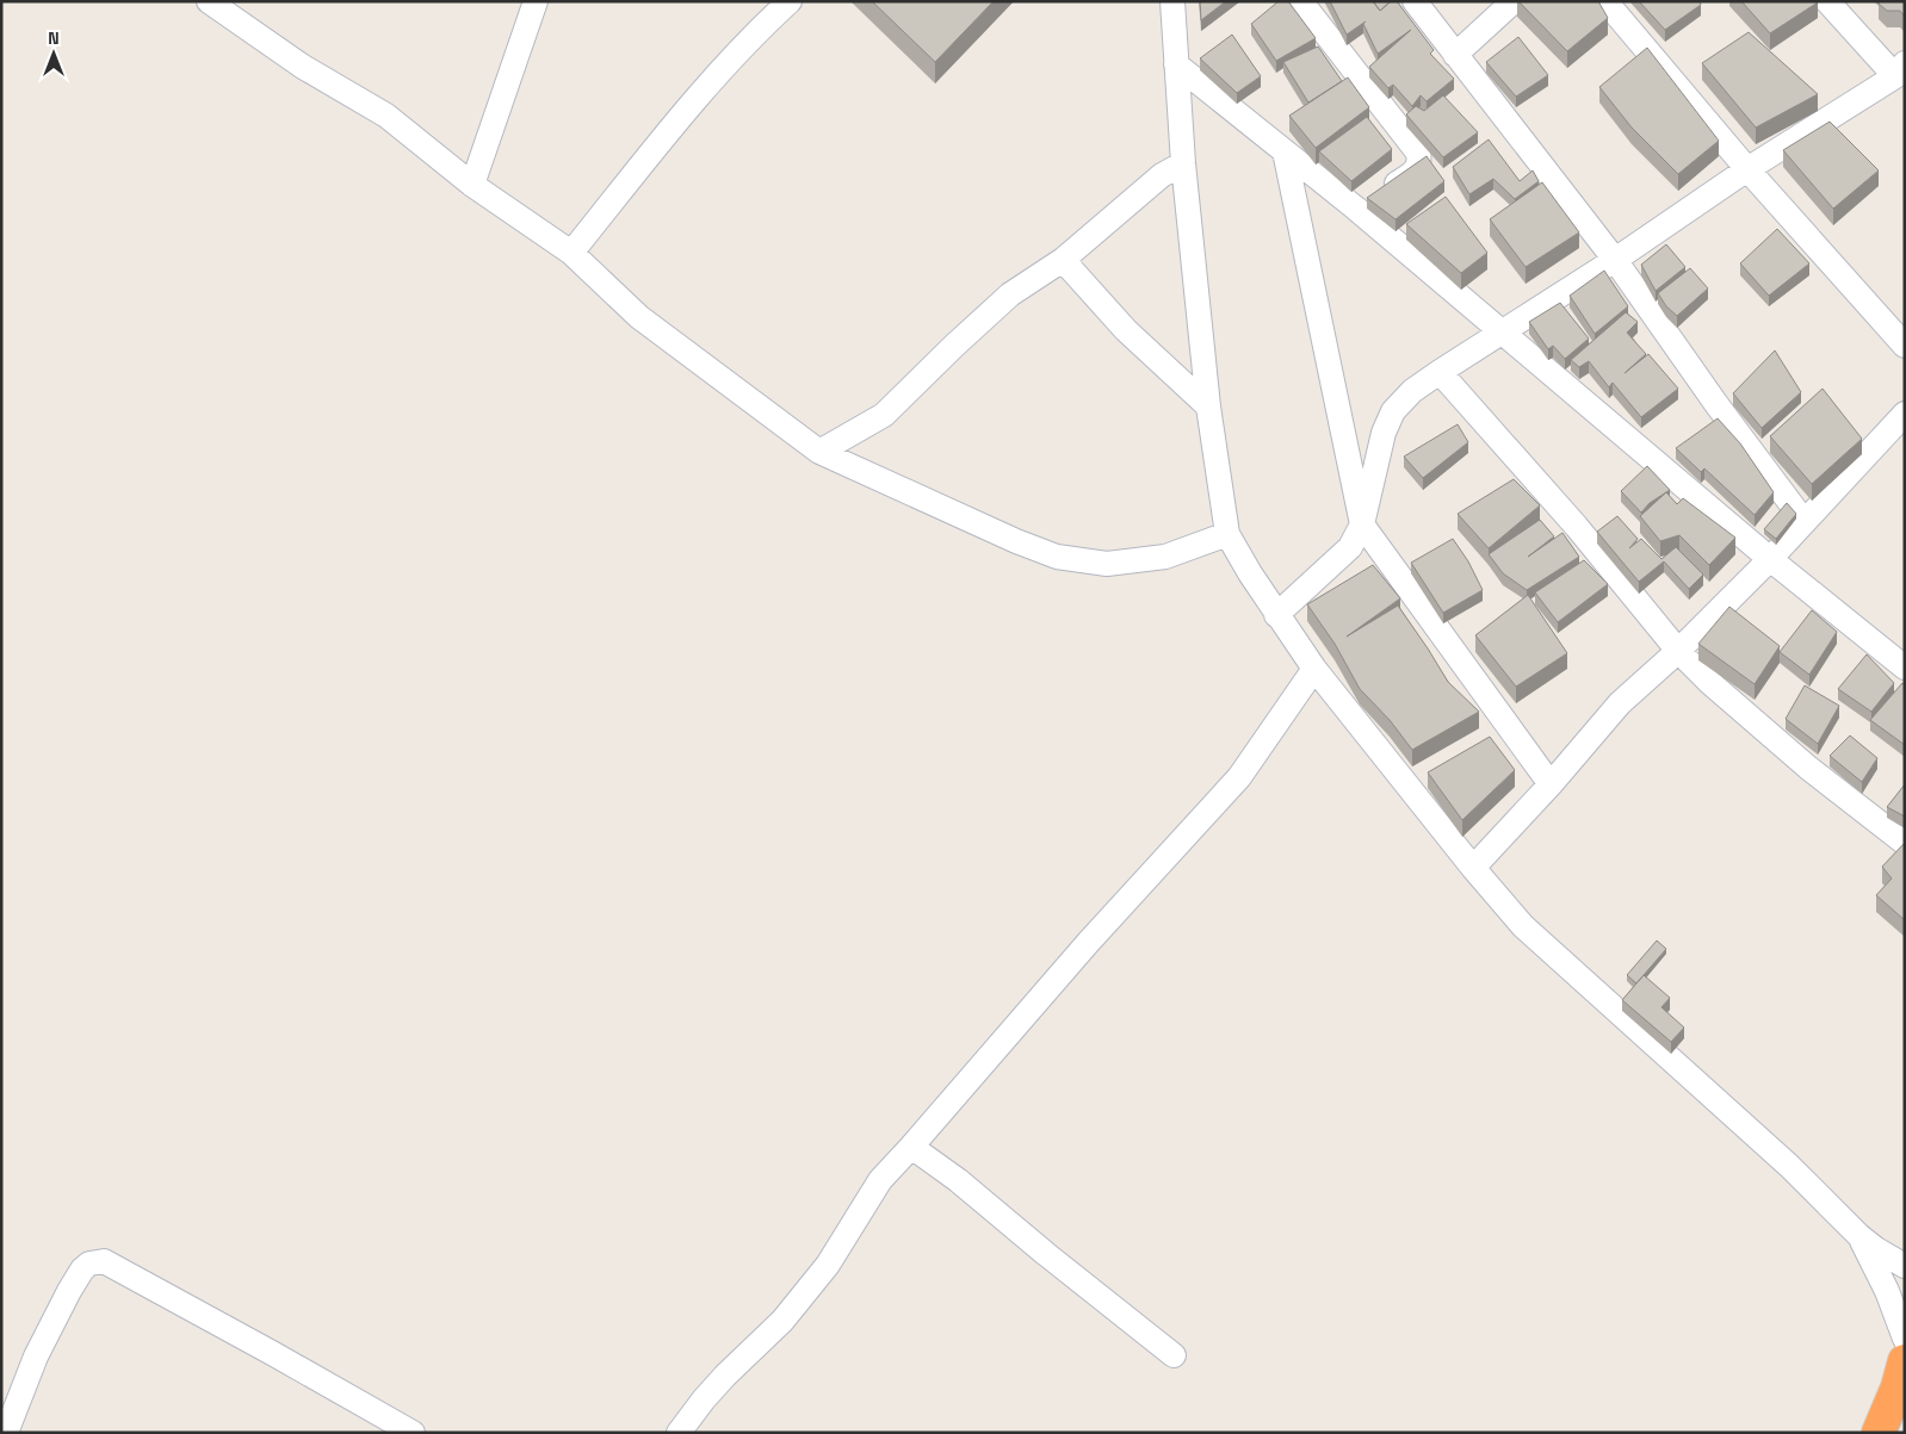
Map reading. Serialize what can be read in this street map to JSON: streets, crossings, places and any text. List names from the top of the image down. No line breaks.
{"north":"top"}
